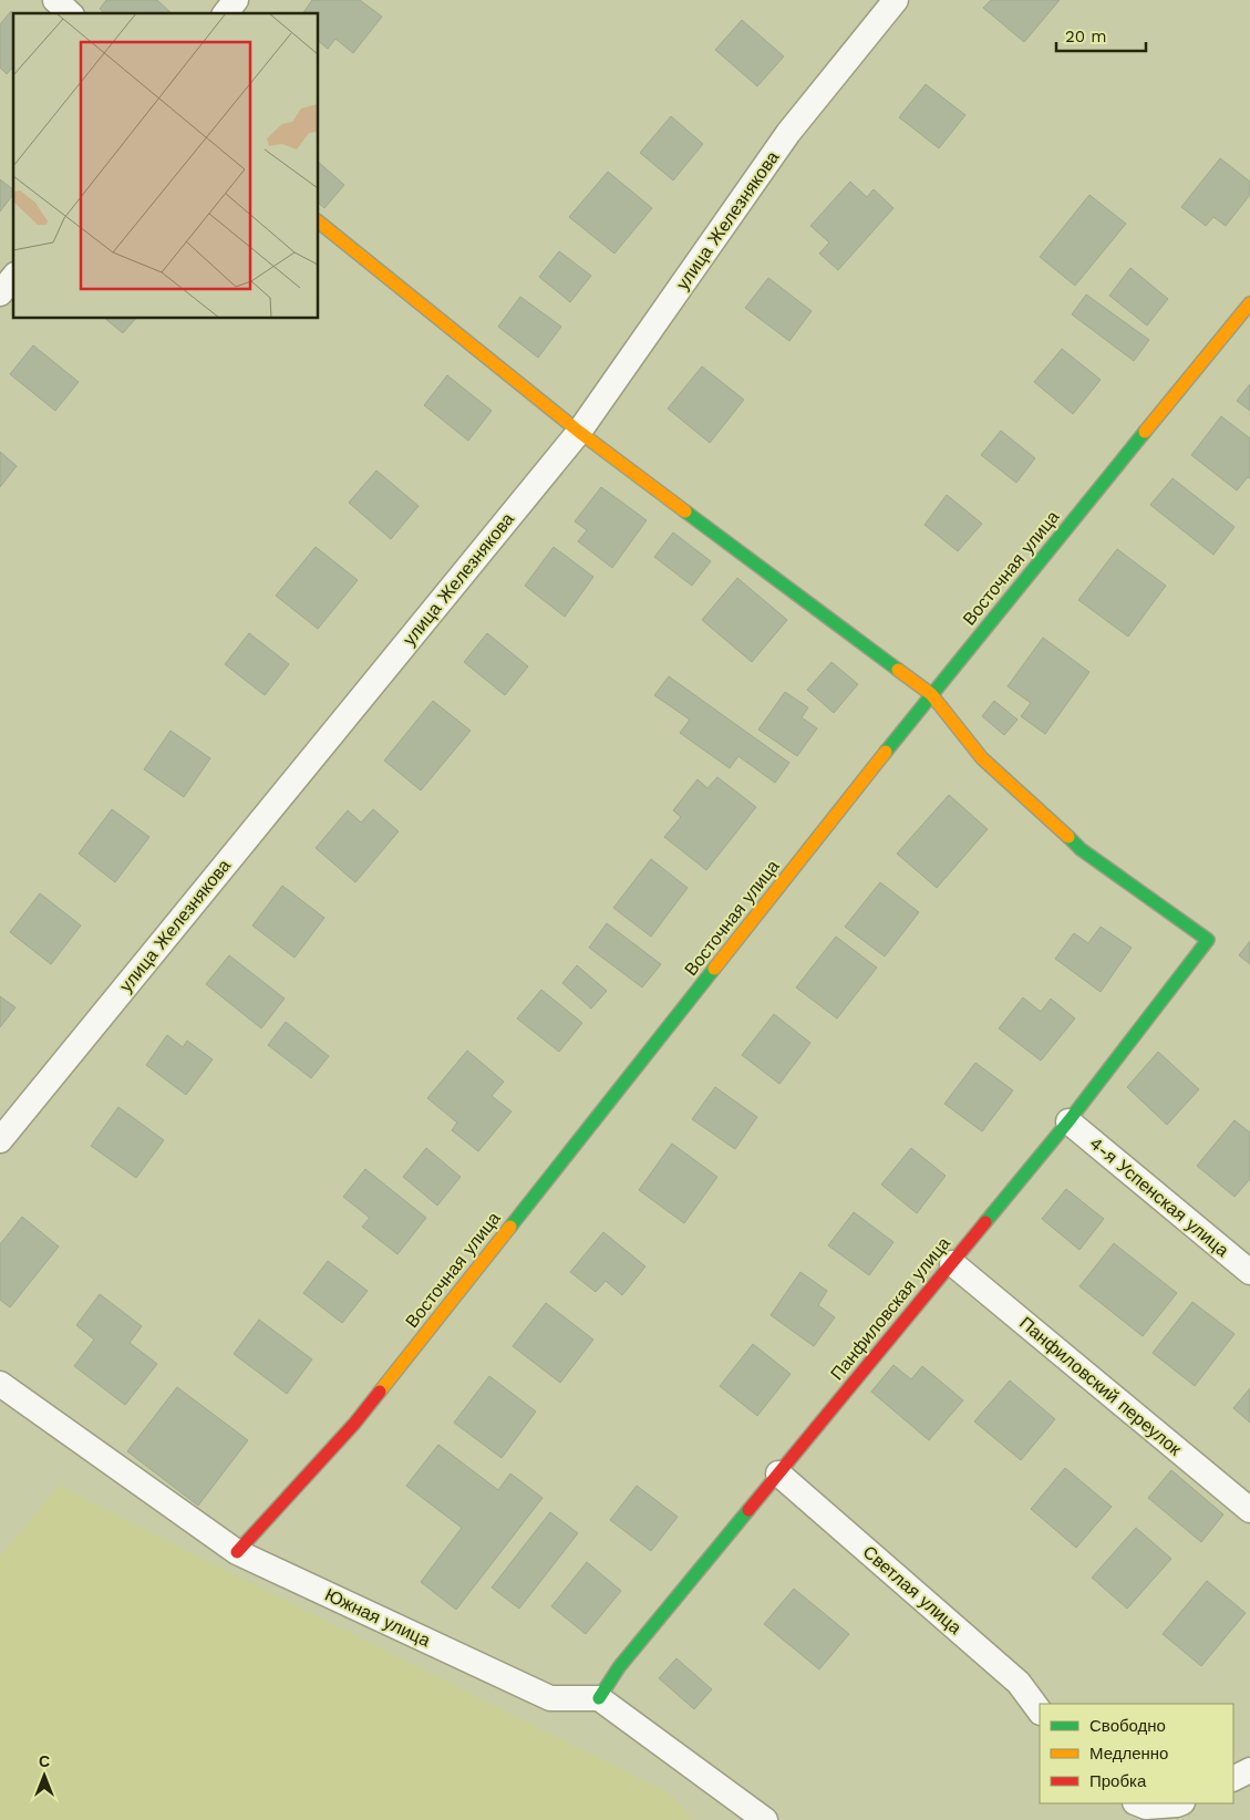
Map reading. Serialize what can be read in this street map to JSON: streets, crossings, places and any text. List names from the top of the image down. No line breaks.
{"streets":{"street":["улица Железнякова","Восточная улица","4-я Успенская улица","Панфиловская улица","Панфиловский переулок","Светлая улица","Южная улица"]},"crossings":[["Восточная улица","Панфиловская улица"],["Восточная улица","Южная улица"],["4-я Успенская улица","Панфиловская улица"],["Панфиловская улица","Панфиловский переулок"],["Панфиловская улица","Светлая улица"],["Панфиловская улица","Южная улица"]],"legend":["Свободно","Медленно","Пробка"],"scale_bar":"20 m","north":"top"}
